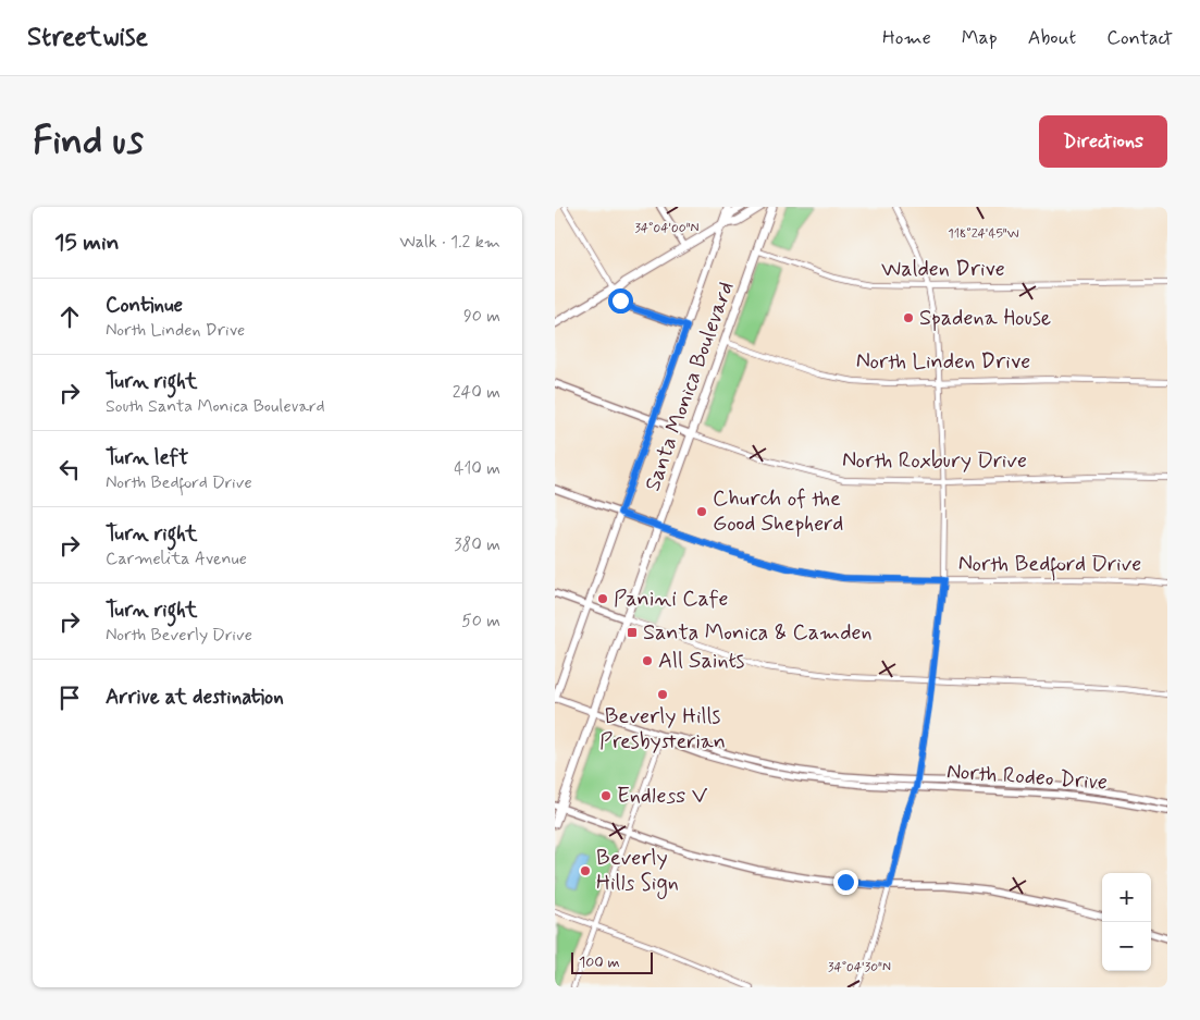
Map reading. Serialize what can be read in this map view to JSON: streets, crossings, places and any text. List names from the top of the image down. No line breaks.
{"streets":{"main road":["Santa Monica Boulevard","North Rodeo Drive"],"street":["Walden Drive","North Linden Drive","North Roxbury Drive","North Bedford Drive"]},"crossings":[["Walden Drive","Santa Monica Boulevard"],["North Linden Drive","Santa Monica Boulevard"],["Santa Monica Boulevard","North Roxbury Drive"],["Santa Monica Boulevard","North Bedford Drive"],["Santa Monica Boulevard","North Rodeo Drive"]],"places":{"other":["Spadena House","Church of the Good Shepherd","Panini Cafe","All Saints","Beverly Hills Presbysterian","Endless V","Beverly Hills Sign"],"transit":["Santa Monica & Camden"]},"scale_bar":"100 m","page":{"header":"Streetwise","nav":["Home","Map","About","Contact"],"buttons":"Directions","title":"Find us","heading":["15 min","Walk · 1.2 km"],"list":[["Continue","North Linden Drive","90 m"],["Turn right","South Santa Monica Boulevard","240 m"],["Turn left","North Bedford Drive","410 m"],["Turn right","Carmelita Avenue","380 m"],["Turn right","North Beverly Drive","50 m"],"Arrive at destination"],"map_buttons":["+","−"],"scale":"100 m"},"coordinates":["34°04'00\"N","118°24'45\"W","34°04'30\"N"]}
